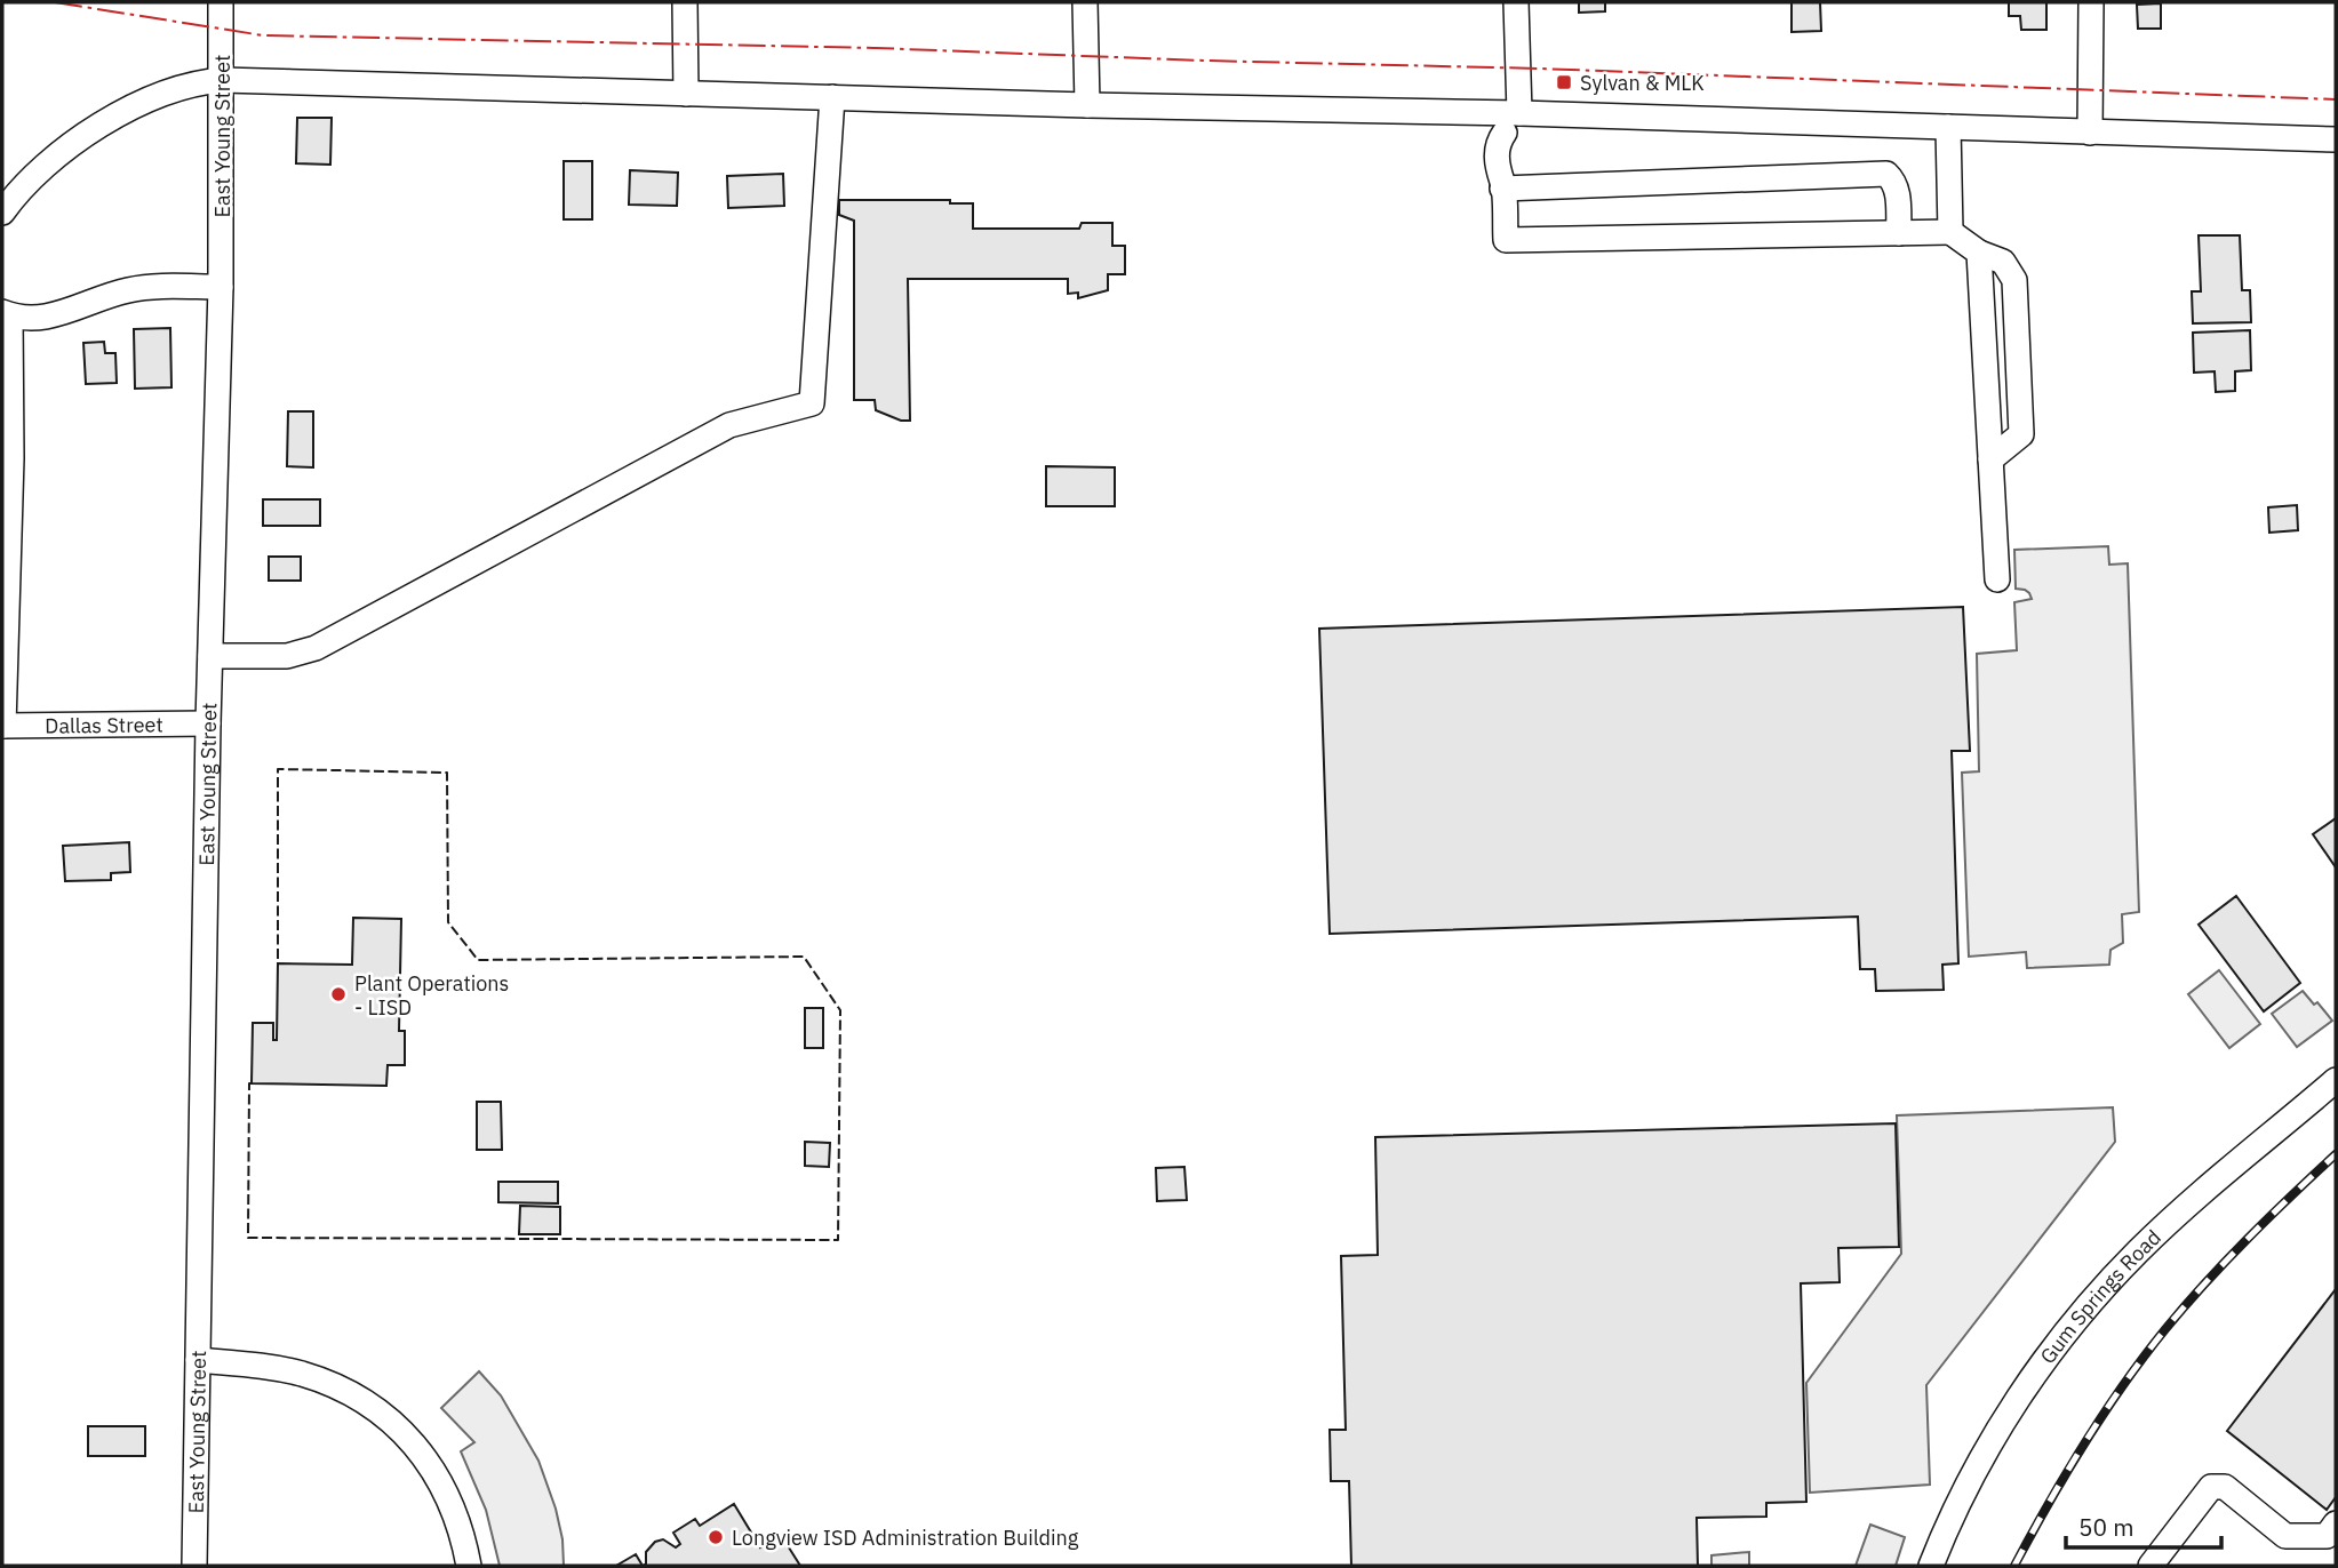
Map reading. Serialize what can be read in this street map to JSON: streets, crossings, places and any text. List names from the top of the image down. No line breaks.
{"streets":{"street":["East Young Street","Dallas Street","Gum Springs Road"]},"crossings":[["East Young Street","Dallas Street"]],"places":{"transit":["Sylvan & MLK"],"other":["Plant Operations - LISD","Longview ISD Administration Building"]},"scale_bar":"50 m"}
